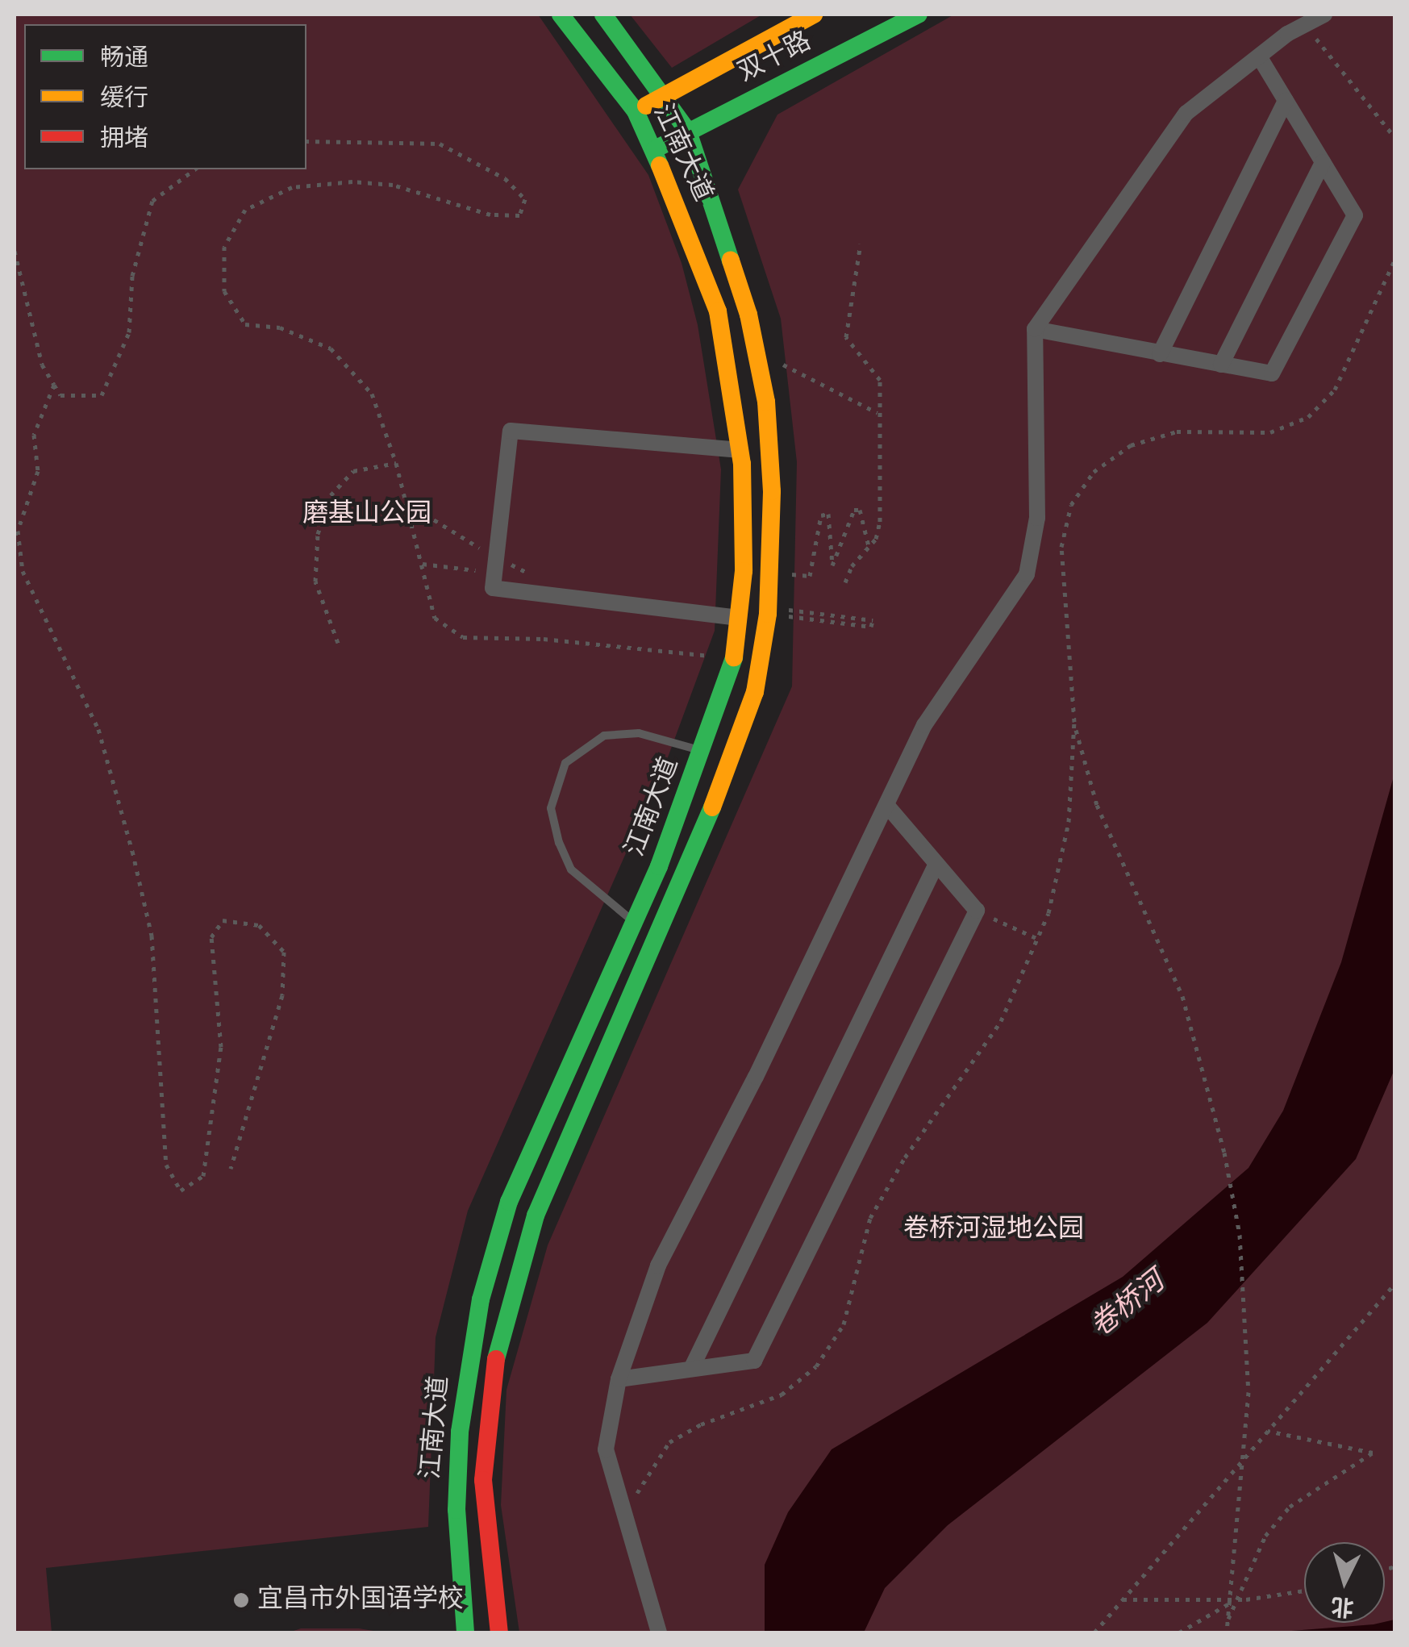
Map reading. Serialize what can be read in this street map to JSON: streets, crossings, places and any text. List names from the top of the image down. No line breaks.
{"streets":{"main road":["双十路","江南大道"]},"crossings":[["双十路","江南大道"]],"water":["卷桥河"],"parks":["磨基山公园","卷桥河湿地公园"],"places":["宜昌市外国语学校"],"legend":["畅通","缓行","拥堵"],"north":"bottom"}
